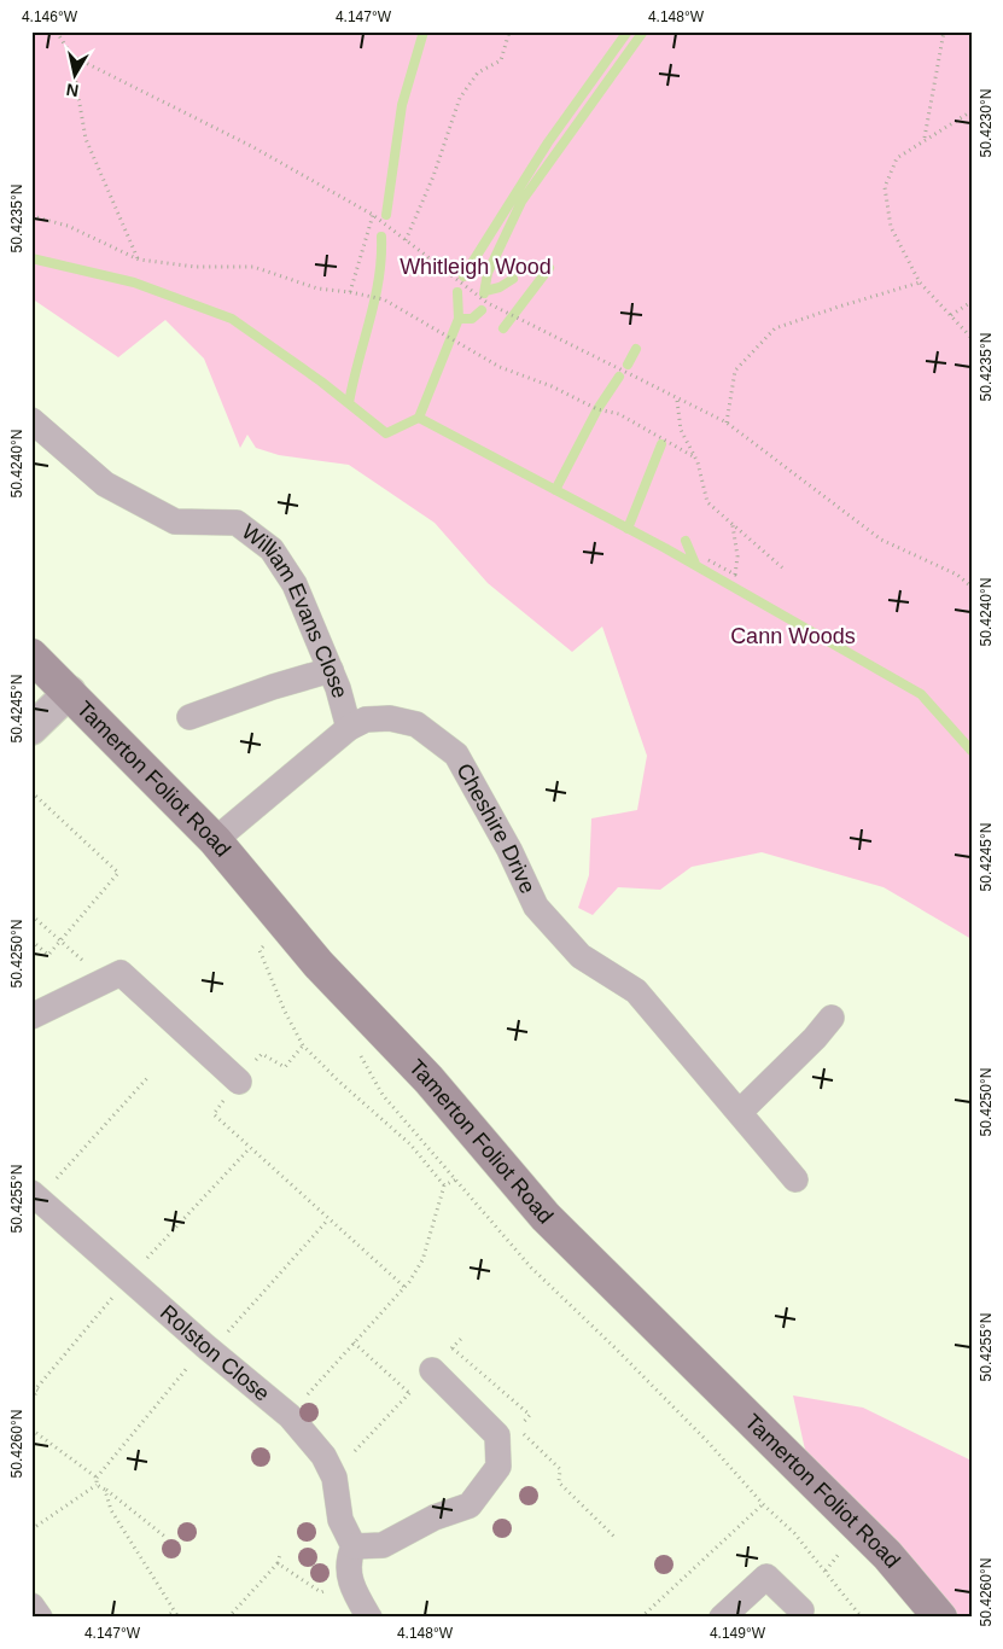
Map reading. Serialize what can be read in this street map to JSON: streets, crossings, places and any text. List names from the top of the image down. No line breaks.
{"streets":{"main road":["Tamerton Foliot Road"],"street":["William Evans Close","Cheshire Drive","Rolston Close"]},"crossings":[["William Evans Close","Cheshire Drive"],["Tamerton Foliot Road","Cheshire Drive"]],"parks":["Whitleigh Wood","Cann Woods"],"north":"bottom","coordinates":["4.146°W","4.147°W","4.148°W","50.4230°N","50.4235°N","50.4240°N","50.4245°N","50.4250°N","50.4255°N","50.4260°N","4.149°W"]}
